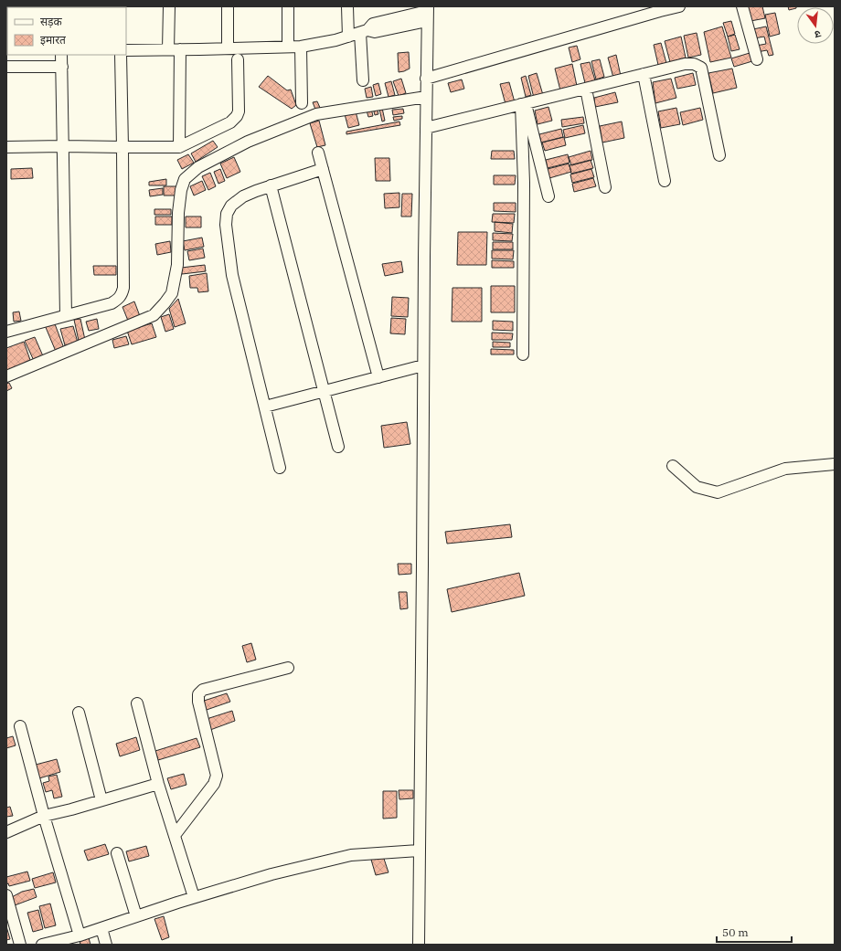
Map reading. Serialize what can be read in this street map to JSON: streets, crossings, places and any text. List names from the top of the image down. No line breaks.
{"legend":["सड़क","इमारत"],"scale_bar":"50 m","north":"bottom"}
